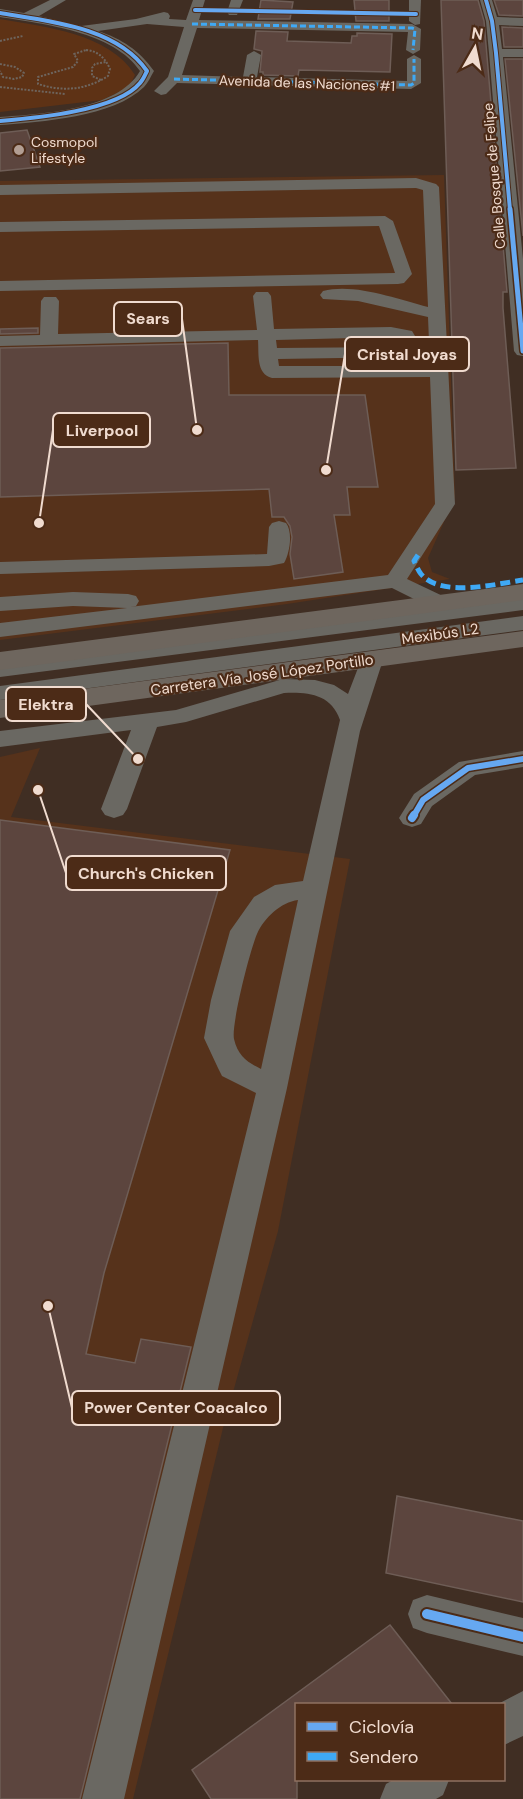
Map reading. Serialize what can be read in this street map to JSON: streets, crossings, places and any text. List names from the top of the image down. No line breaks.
{"streets":{"main road":["Carretera Vía José López Portillo"],"street":["Avenida de las Naciones #1","Calle Bosque de Felipe","Mexibús L2"]},"places":["Cosmopol Lifestyle","Sears","Cristal Joyas","Liverpool","Elektra","Church's Chicken","Power Center Coacalco"],"legend":["Ciclovía","Sendero"],"north":"top"}
